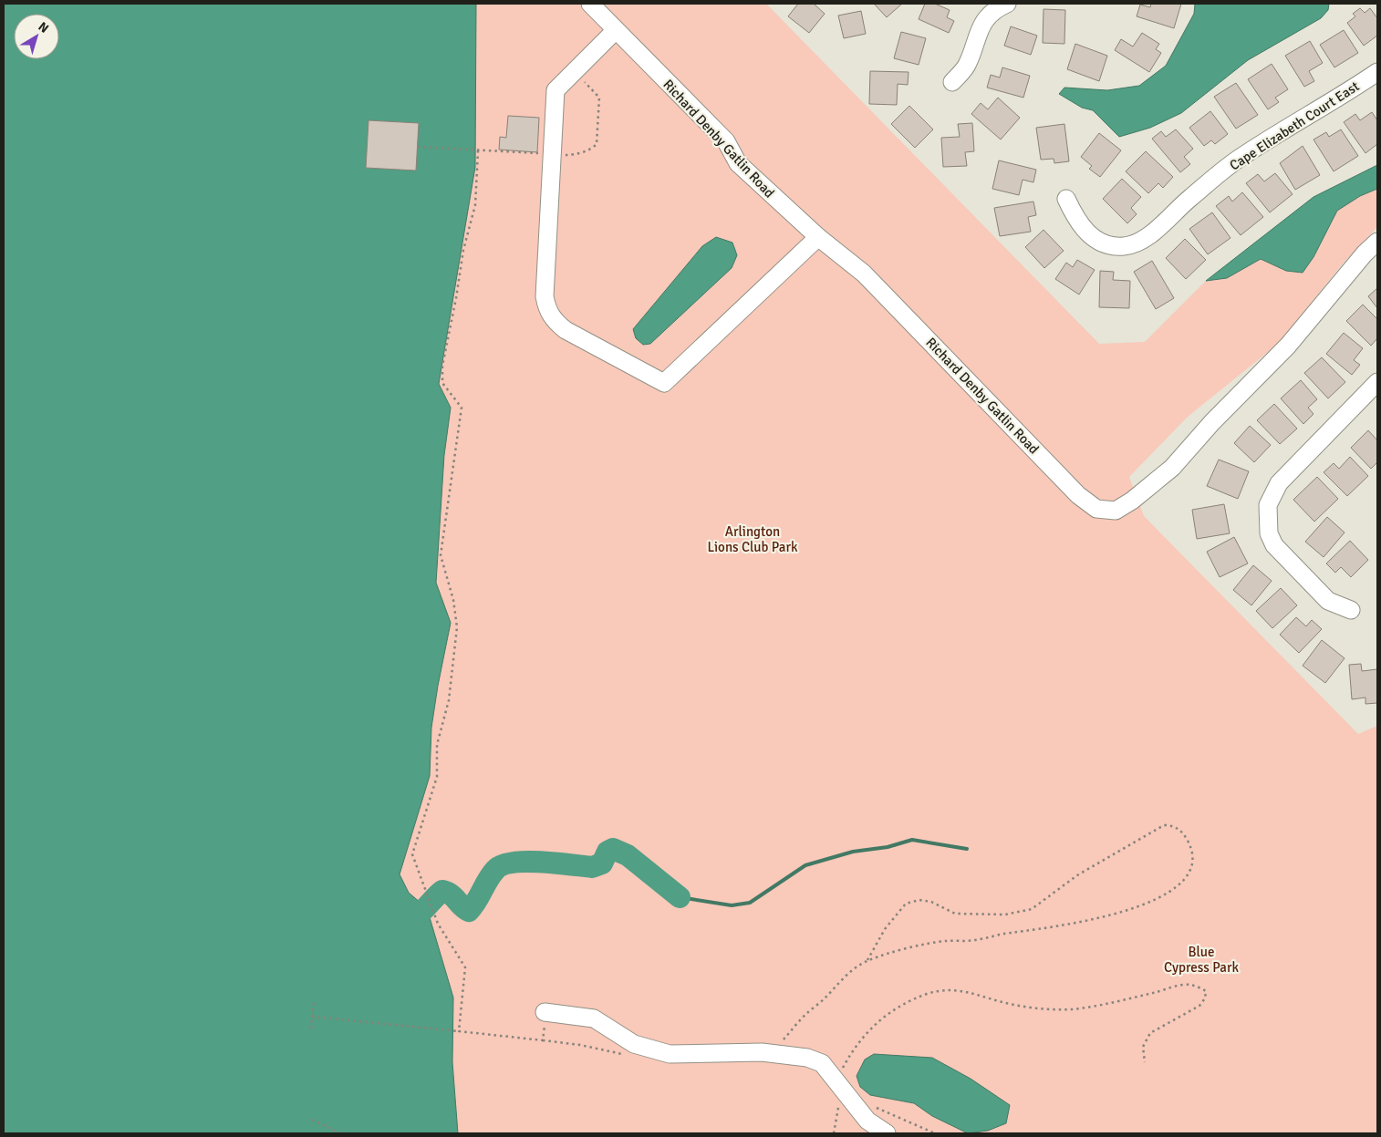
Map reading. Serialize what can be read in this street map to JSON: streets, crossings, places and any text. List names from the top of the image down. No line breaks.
{"streets":{"street":["Cape Elizabeth Court East","Richard Denby Gatlin Road"]},"parks":["Arlington Lions Club Park","Blue Cypress Park"],"north":"top right"}
